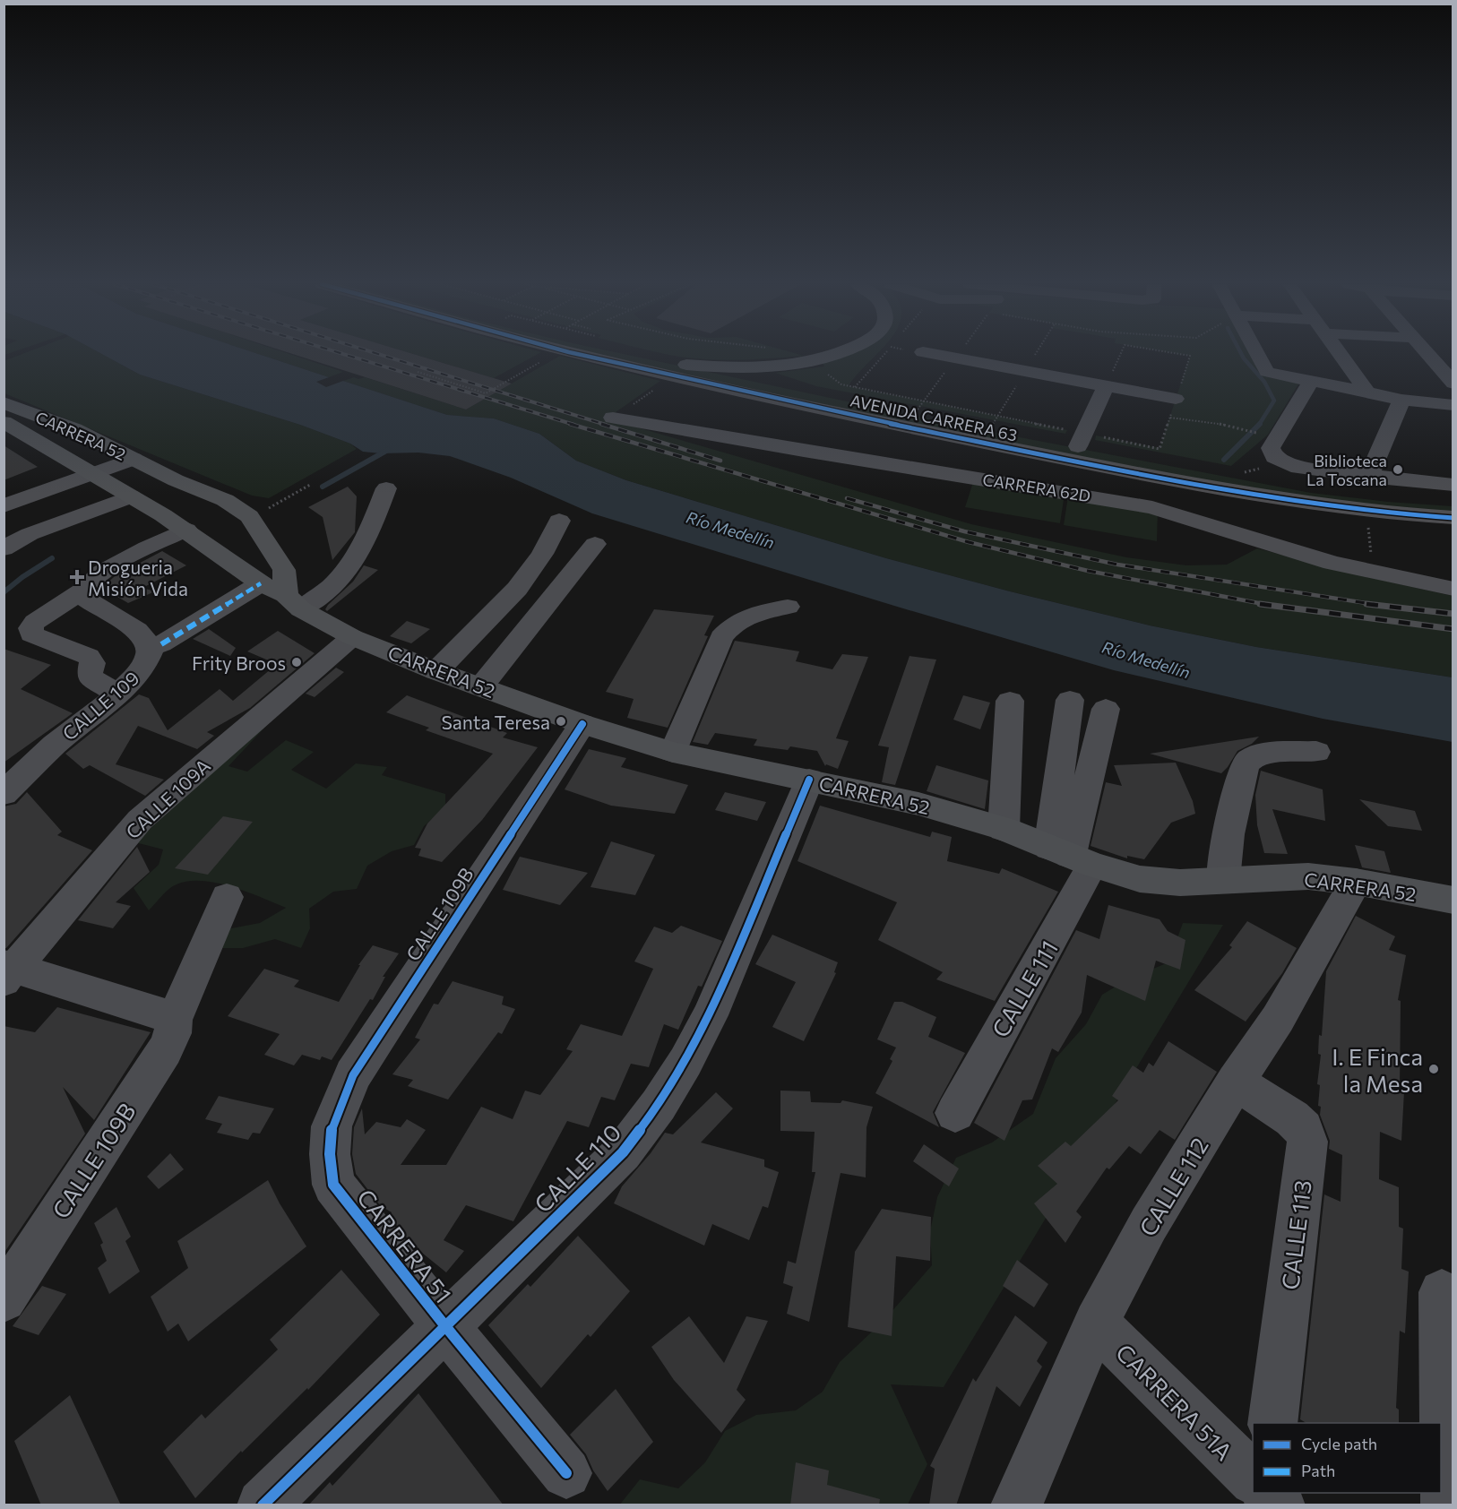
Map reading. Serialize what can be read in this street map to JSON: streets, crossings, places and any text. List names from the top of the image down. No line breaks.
{"streets":{"highway":["AVENIDA CARRERA 63"],"main road":["CARRERA 52"],"street":["CARRERA 62D","CALLE 109","CALLE 109A","CALLE 109B","CALLE 111","CALLE 110","CALLE 112","CALLE 113","CARRERA 51","CARRERA 51A"]},"crossings":[["CARRERA 52","CALLE 109A"],["CARRERA 52","CALLE 109B"],["CARRERA 52","CALLE 111"],["CARRERA 52","CALLE 110"],["CARRERA 52","CALLE 112"],["CALLE 109B","CARRERA 51"],["CALLE 110","CARRERA 51"],["CALLE 112","CALLE 113"],["CALLE 112","CARRERA 51A"]],"water":["Río Medellín"],"places":{"other":["Biblioteca La Toscana","Frity Broos","Santa Teresa","I. E Finca la Mesa"],"health":["Drogueria Misión Vida"]},"legend":["Cycle path","Path"]}
